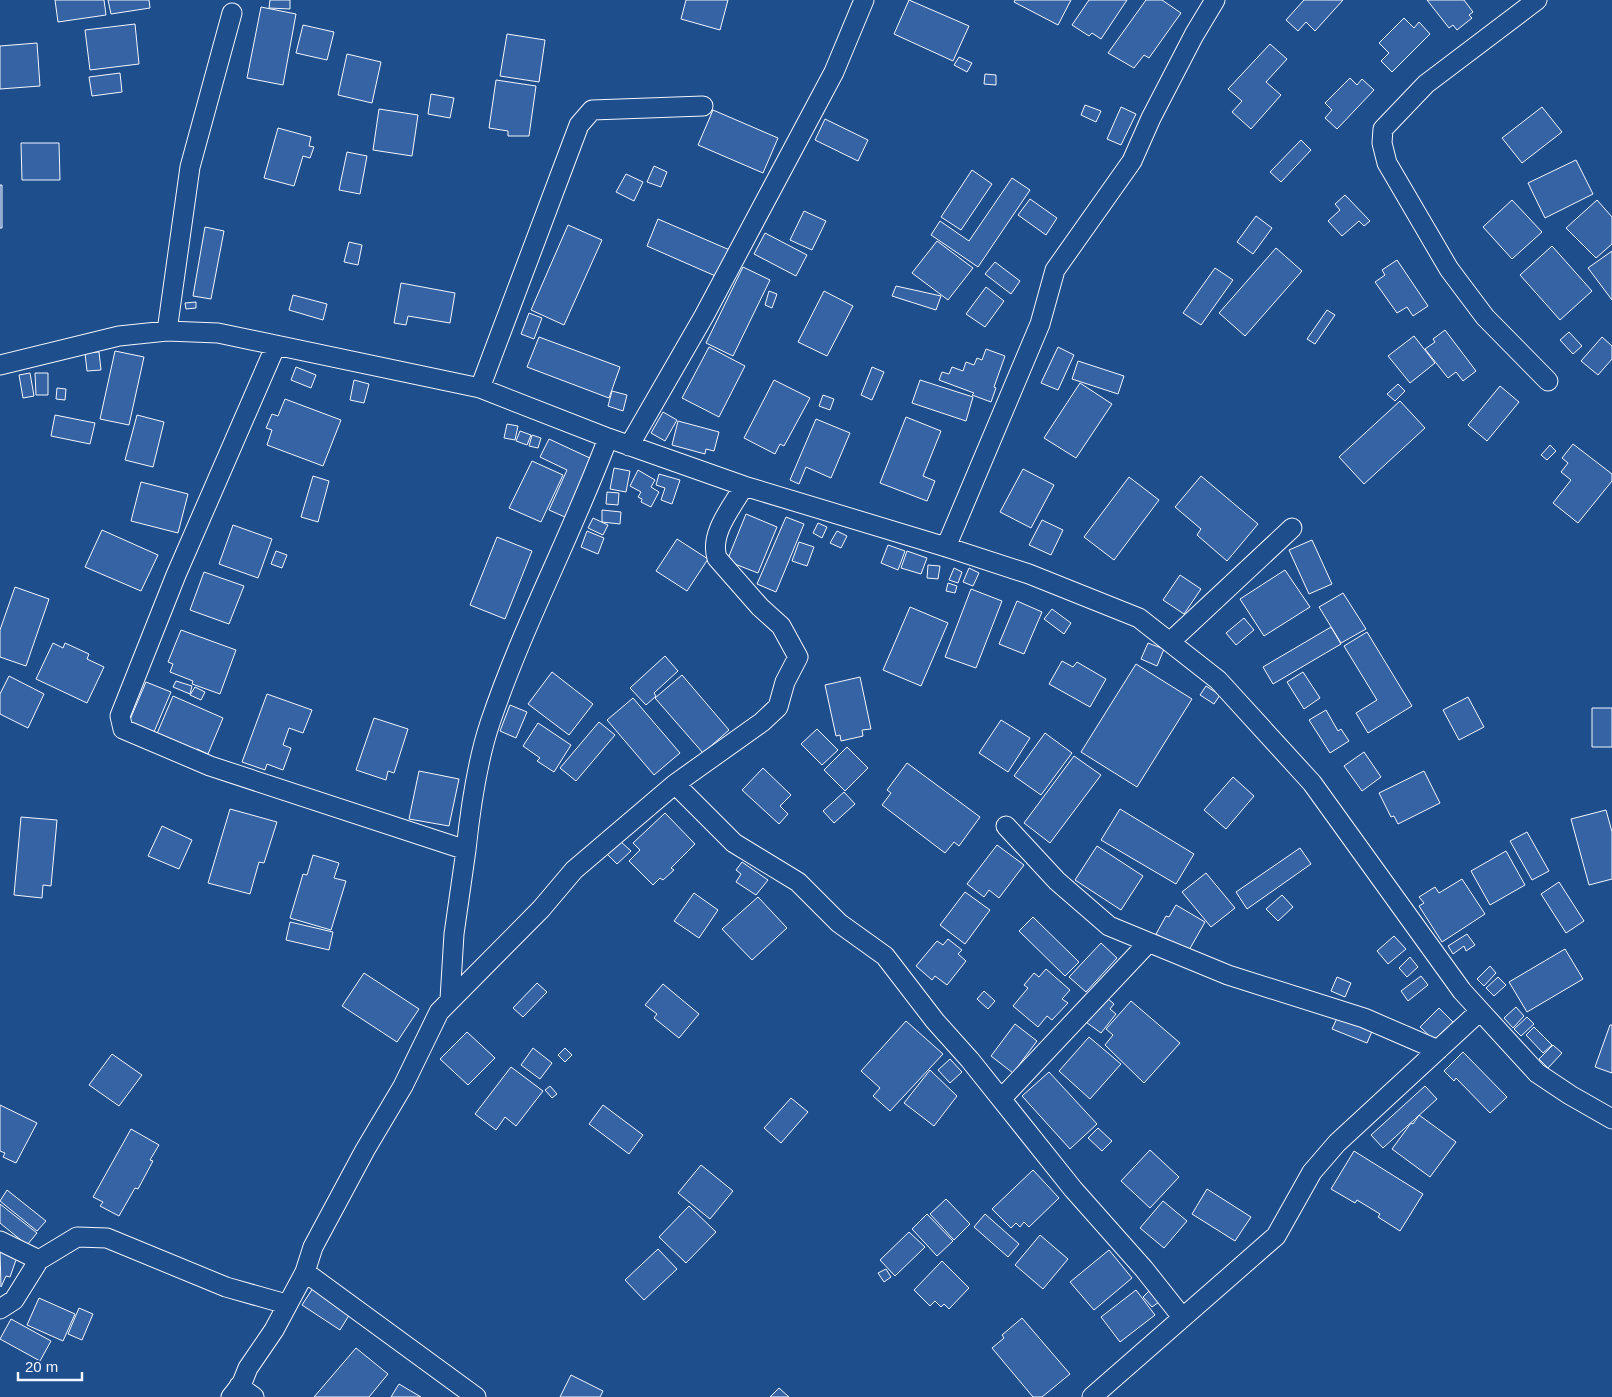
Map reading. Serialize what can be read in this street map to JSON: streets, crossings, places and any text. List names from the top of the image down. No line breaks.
{"scale_bar":"20 m"}
